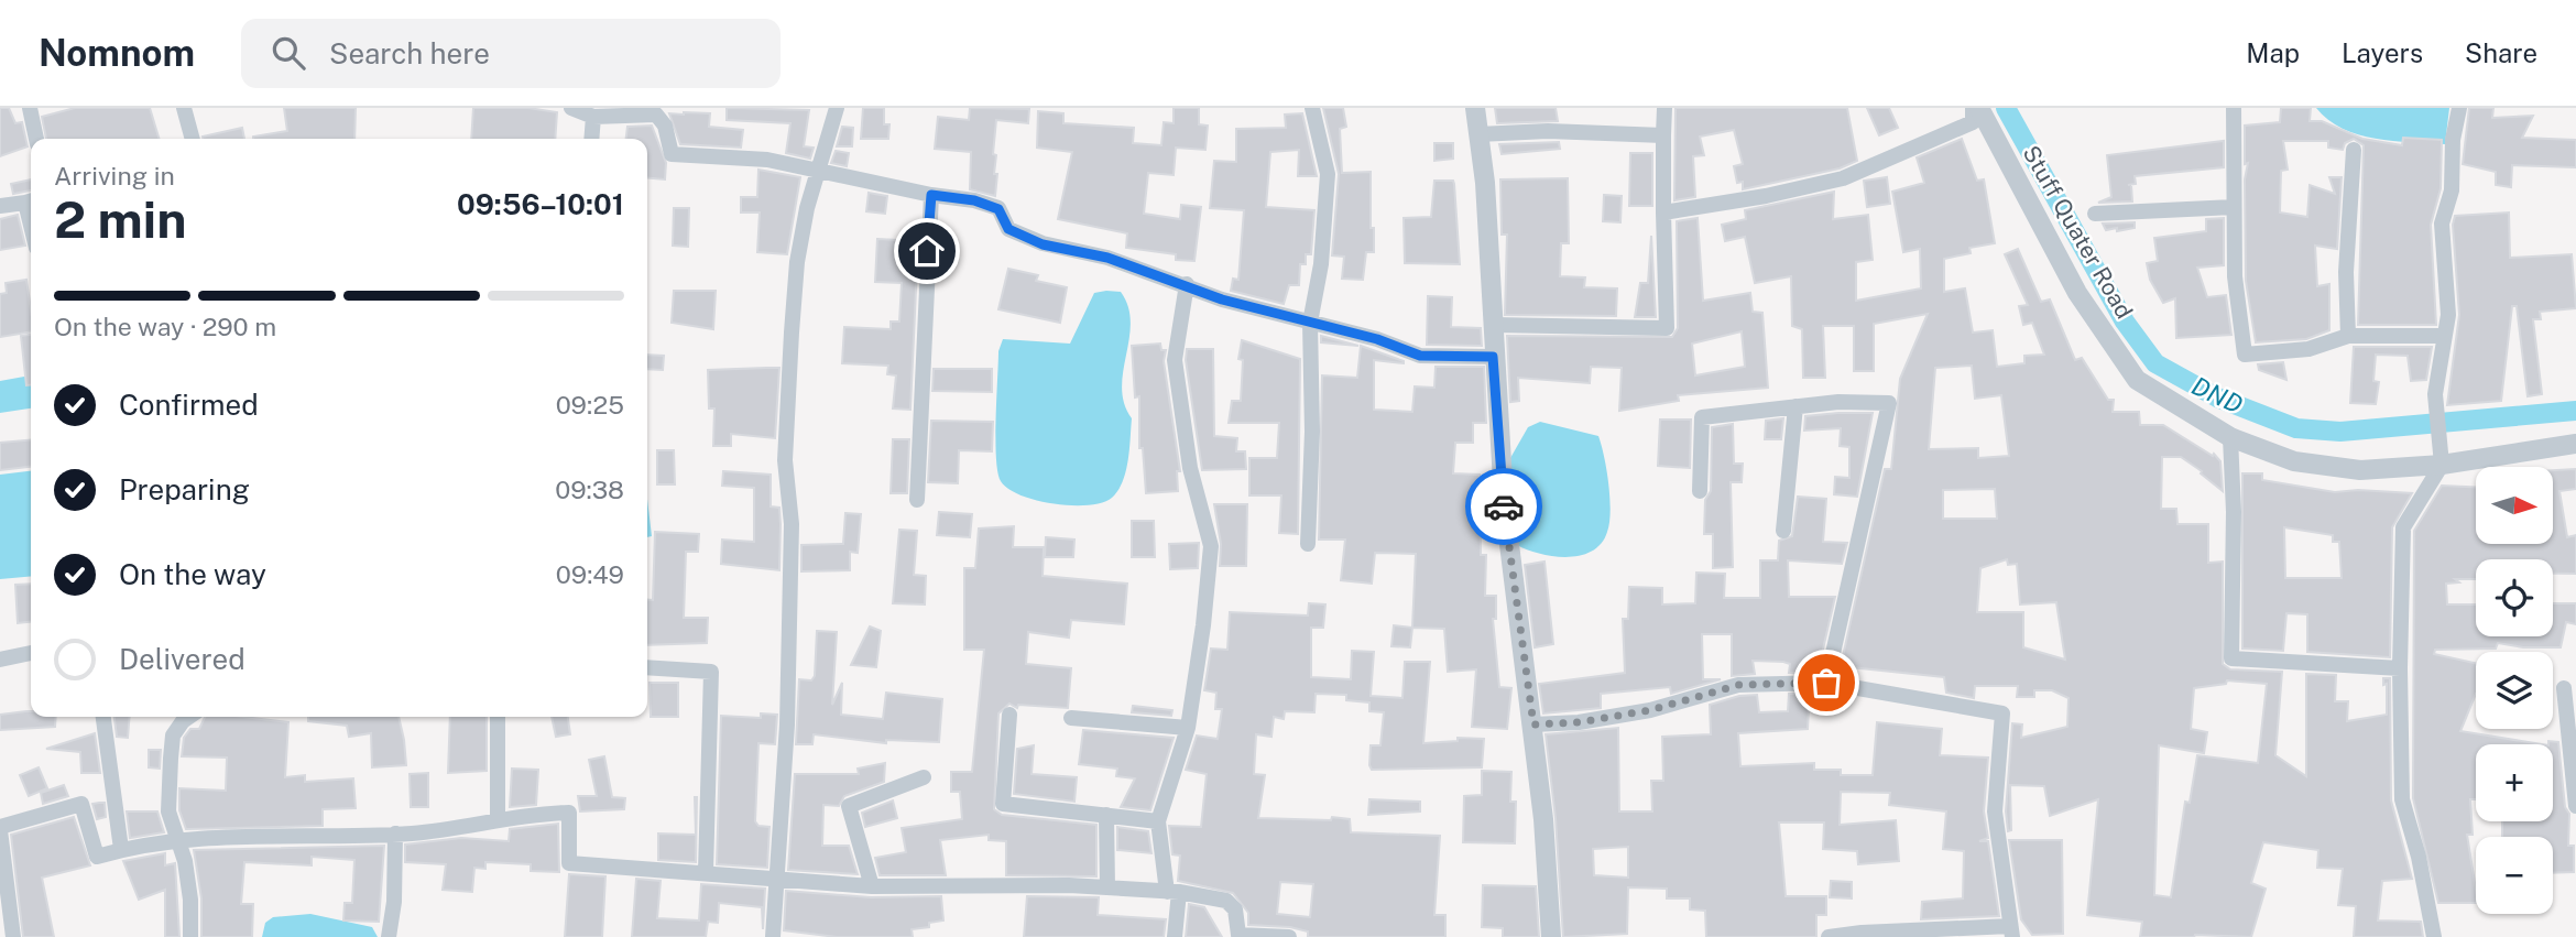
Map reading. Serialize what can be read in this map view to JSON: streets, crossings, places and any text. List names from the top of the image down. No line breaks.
{"streets":{"street":["Stuff Quater Road"]},"water":["DND"],"north":"right","page":{"header":"Nomnom","search":"Search here","nav":["Map","Layers","Share"],"heading":["2 min","Arriving in","09:56–10:01"],"bar":"On the way · 290 m","list":[["Confirmed","09:25"],["Preparing","09:38"],["On the way","09:49"],"Delivered"],"map_buttons":["+","−"]}}
